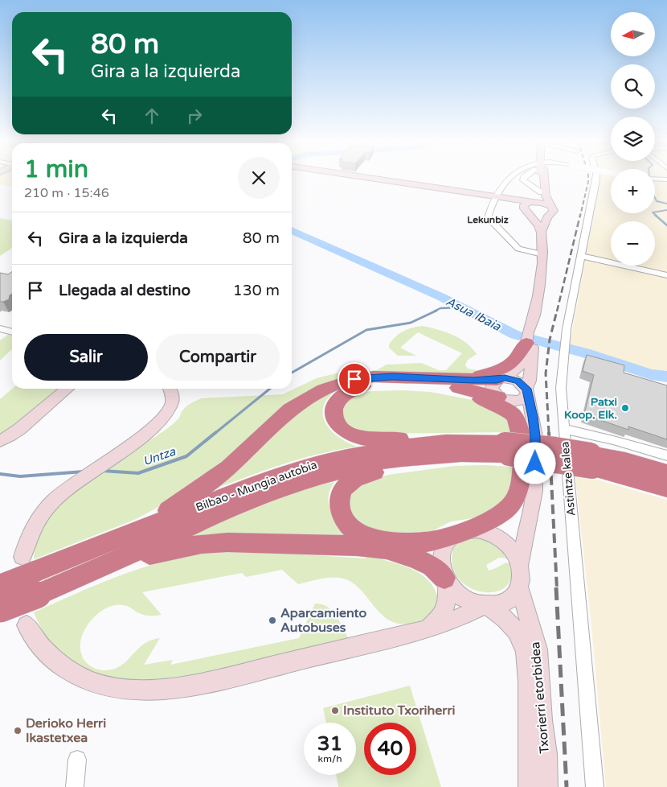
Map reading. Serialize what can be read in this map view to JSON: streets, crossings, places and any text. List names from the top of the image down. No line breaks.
{"streets":{"highway":["Bilbao - Mungia autobia"],"street":["Astintze kalea","Txorierri etorbidea"]},"districts":["Lekunbiz"],"water":["Asua Ibaia","Untza"],"places":["Patxi Koop. Elk.","Aparcamiento Autobuses","Instituto Txoriherri","Derioko Herri Ikastetxea"],"north":"left","page":{"map_buttons":["+","−"],"turn":["80 m","Gira a la izquierda"],"heading":["1 min","210 m · 15:46"],"list":[{"name":"Gira a la izquierda","value":"80 m"},{"name":"Llegada al destino","value":"130 m"}],"buttons":["Salir","Compartir"],"speed":"31 km/h","limit":"40"}}
